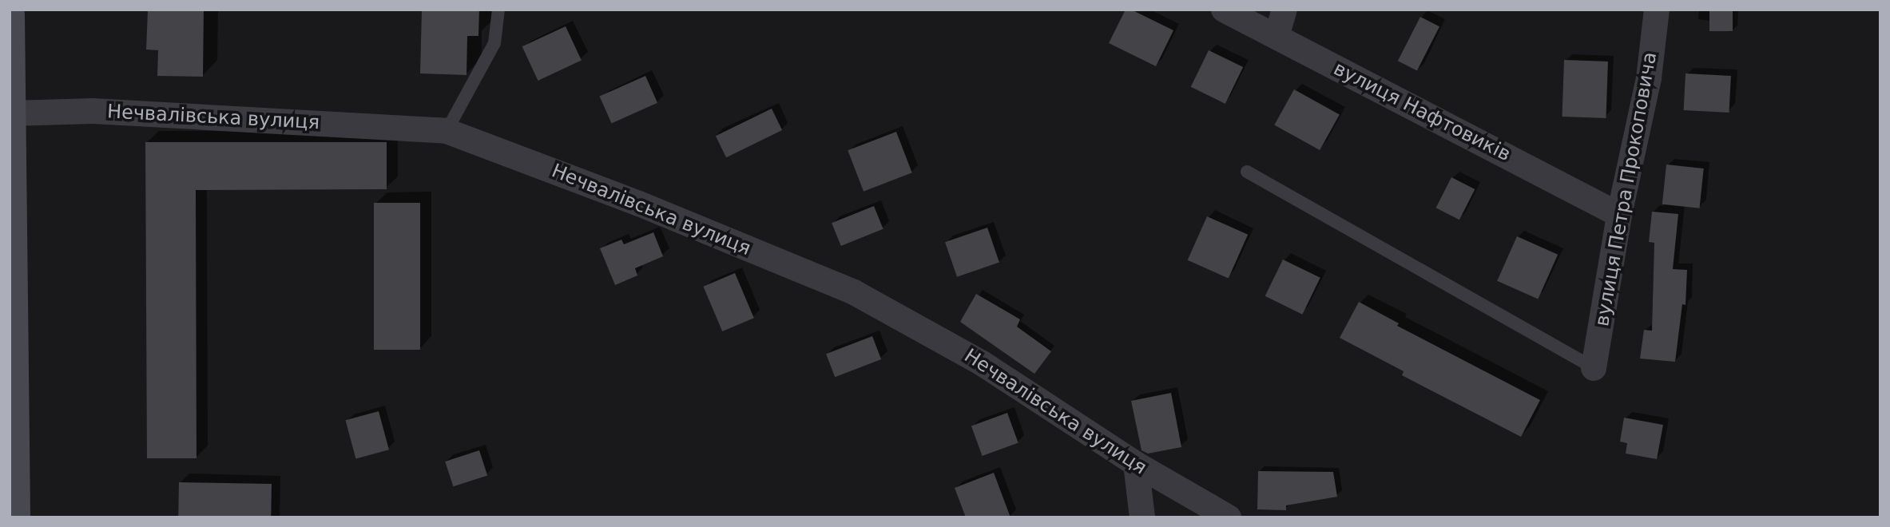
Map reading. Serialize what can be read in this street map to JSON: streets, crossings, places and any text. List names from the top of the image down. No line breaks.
{"streets":{"street":["вулиця Нафтовиків","Нечвалівська вулиця","вулиця Петра Прокоповича"]},"crossings":[["вулиця Нафтовиків","вулиця Петра Прокоповича"]]}
